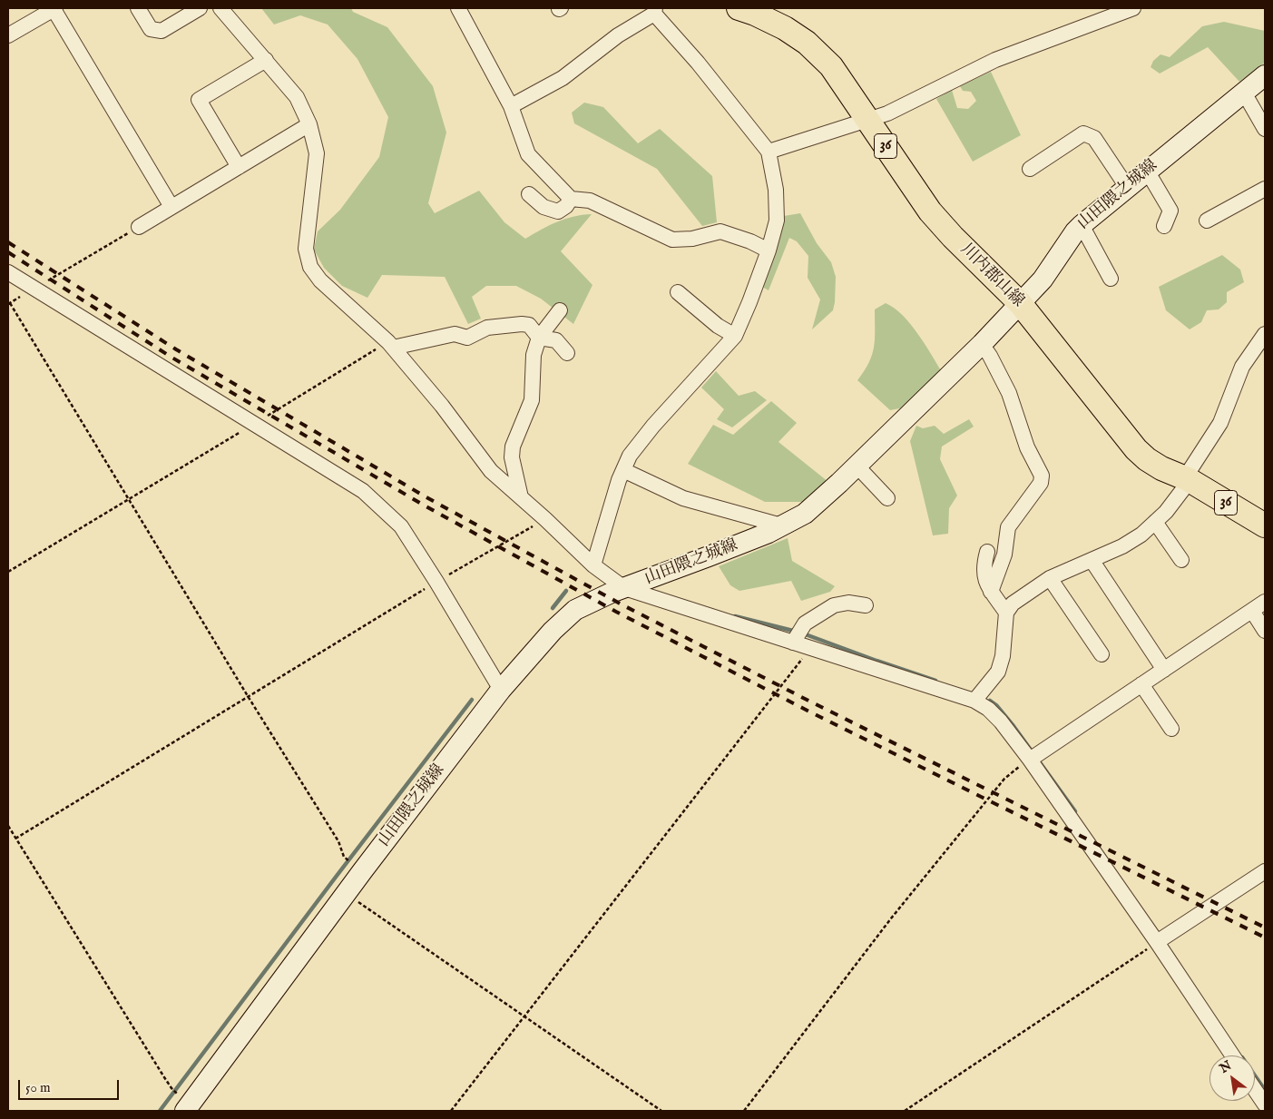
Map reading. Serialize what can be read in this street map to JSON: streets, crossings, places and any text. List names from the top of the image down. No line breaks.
{"streets":{"main road":["36","山田隈之城線","川内郡山線"]},"crossings":[["山田隈之城線","川内郡山線"]],"scale_bar":"50 m","north":"top left"}
